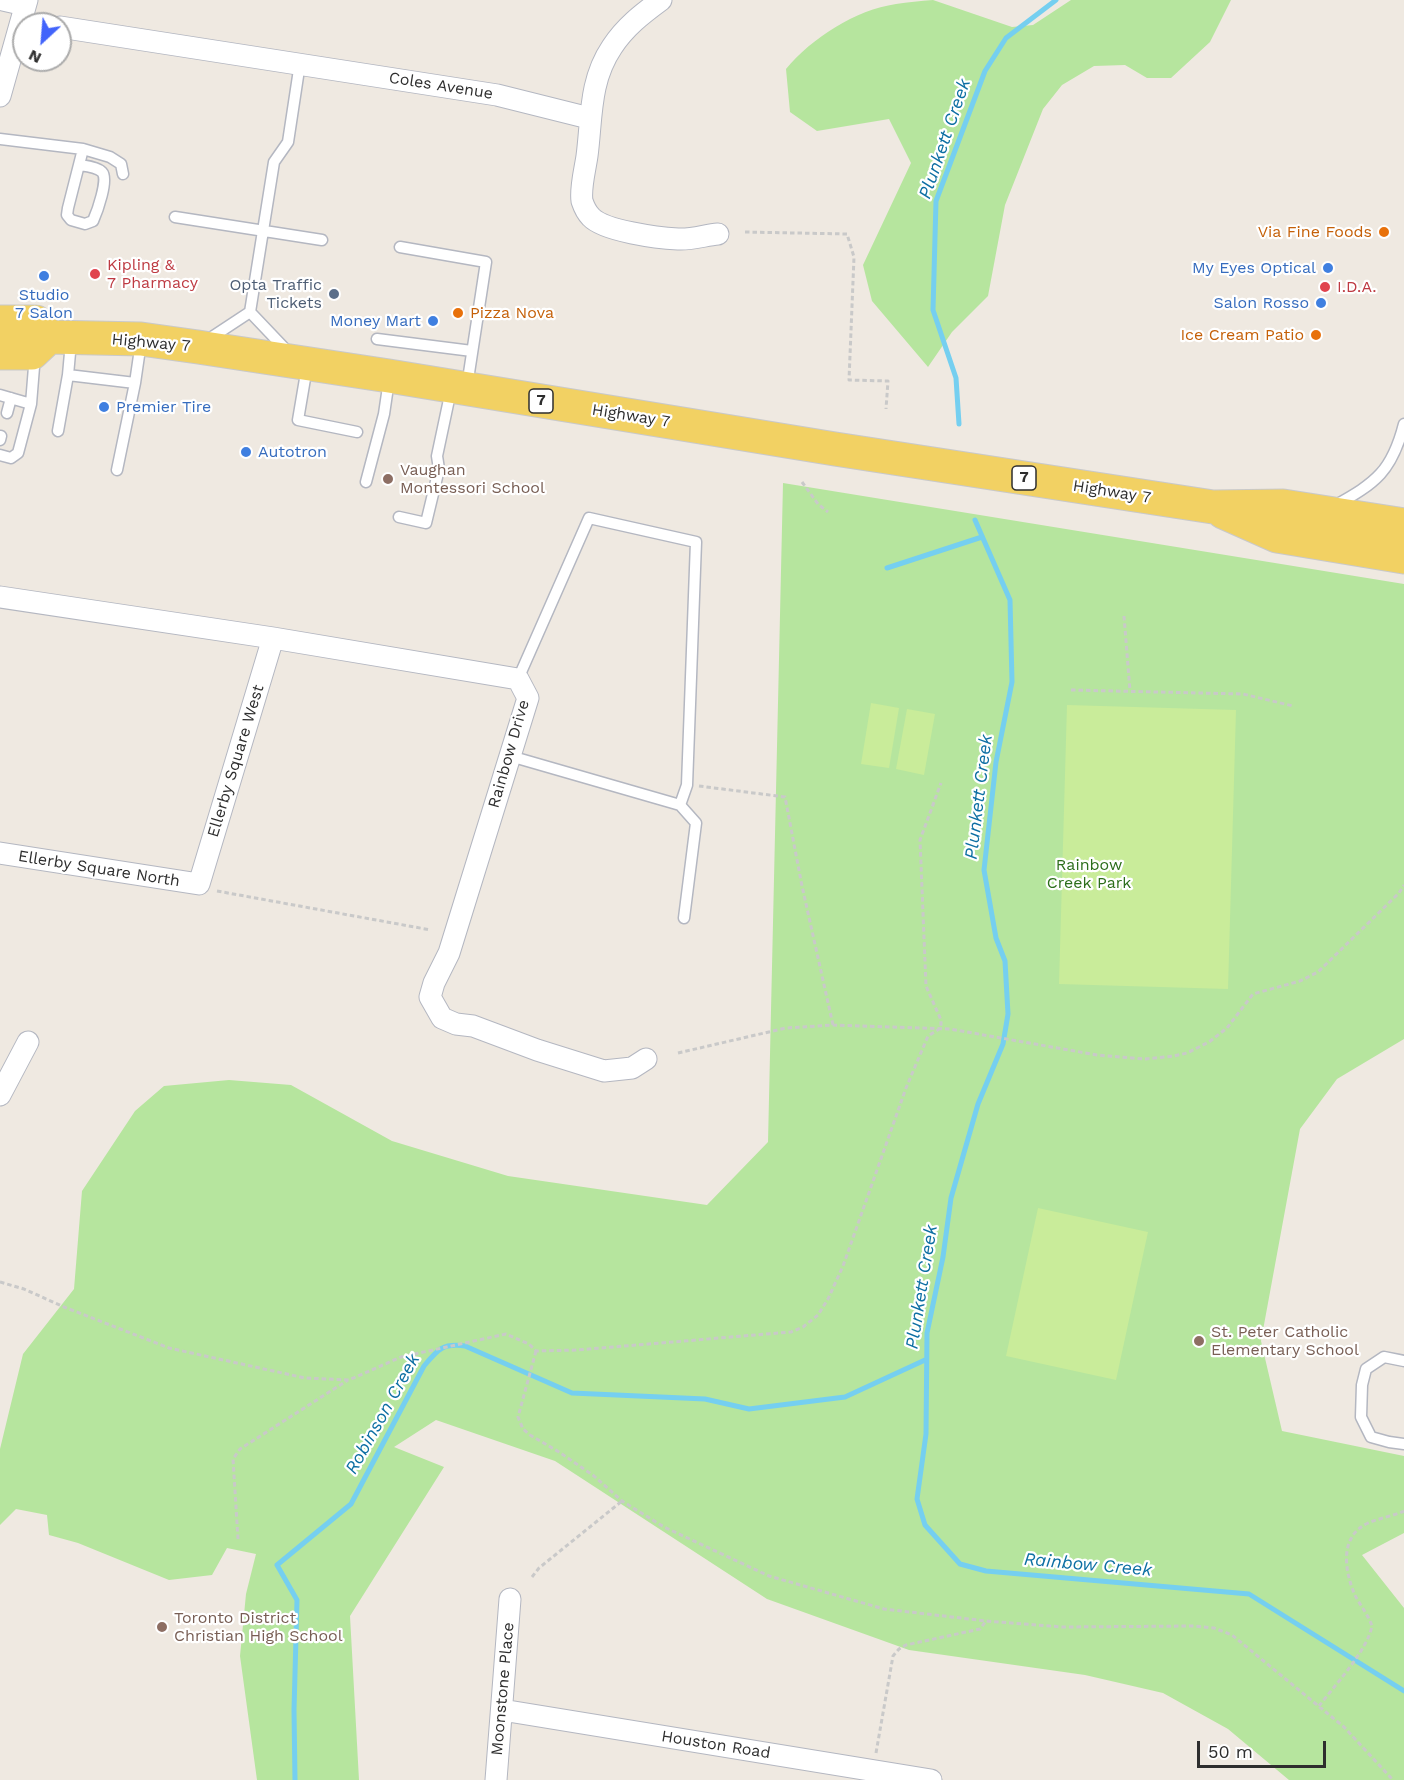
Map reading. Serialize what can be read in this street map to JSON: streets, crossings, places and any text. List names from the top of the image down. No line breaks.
{"streets":{"main road":["Highway 7","7"],"street":["Coles Avenue","Rainbow Drive","Ellerby Square West","Ellerby Square North","Moonstone Place","Houston Road"]},"crossings":[["Rainbow Drive","Ellerby Square West"],["Ellerby Square West","Ellerby Square North"],["Moonstone Place","Houston Road"]],"water":["Plunkett Creek","Robinson Creek","Rainbow Creek"],"parks":["Rainbow Creek Park"],"places":["Via Fine Foods","My Eyes Optical","Kipling & 7 Pharmacy","Studio 7 Salon","I.D.A.","Opta Traffic Tickets","Salon Rosso","Pizza Nova","Money Mart","Ice Cream Patio","Premier Tire","Autotron","Vaughan Montessori School","St. Peter Catholic Elementary School","Toronto District Christian High School"],"scale_bar":"50 m","north":"bottom left"}
